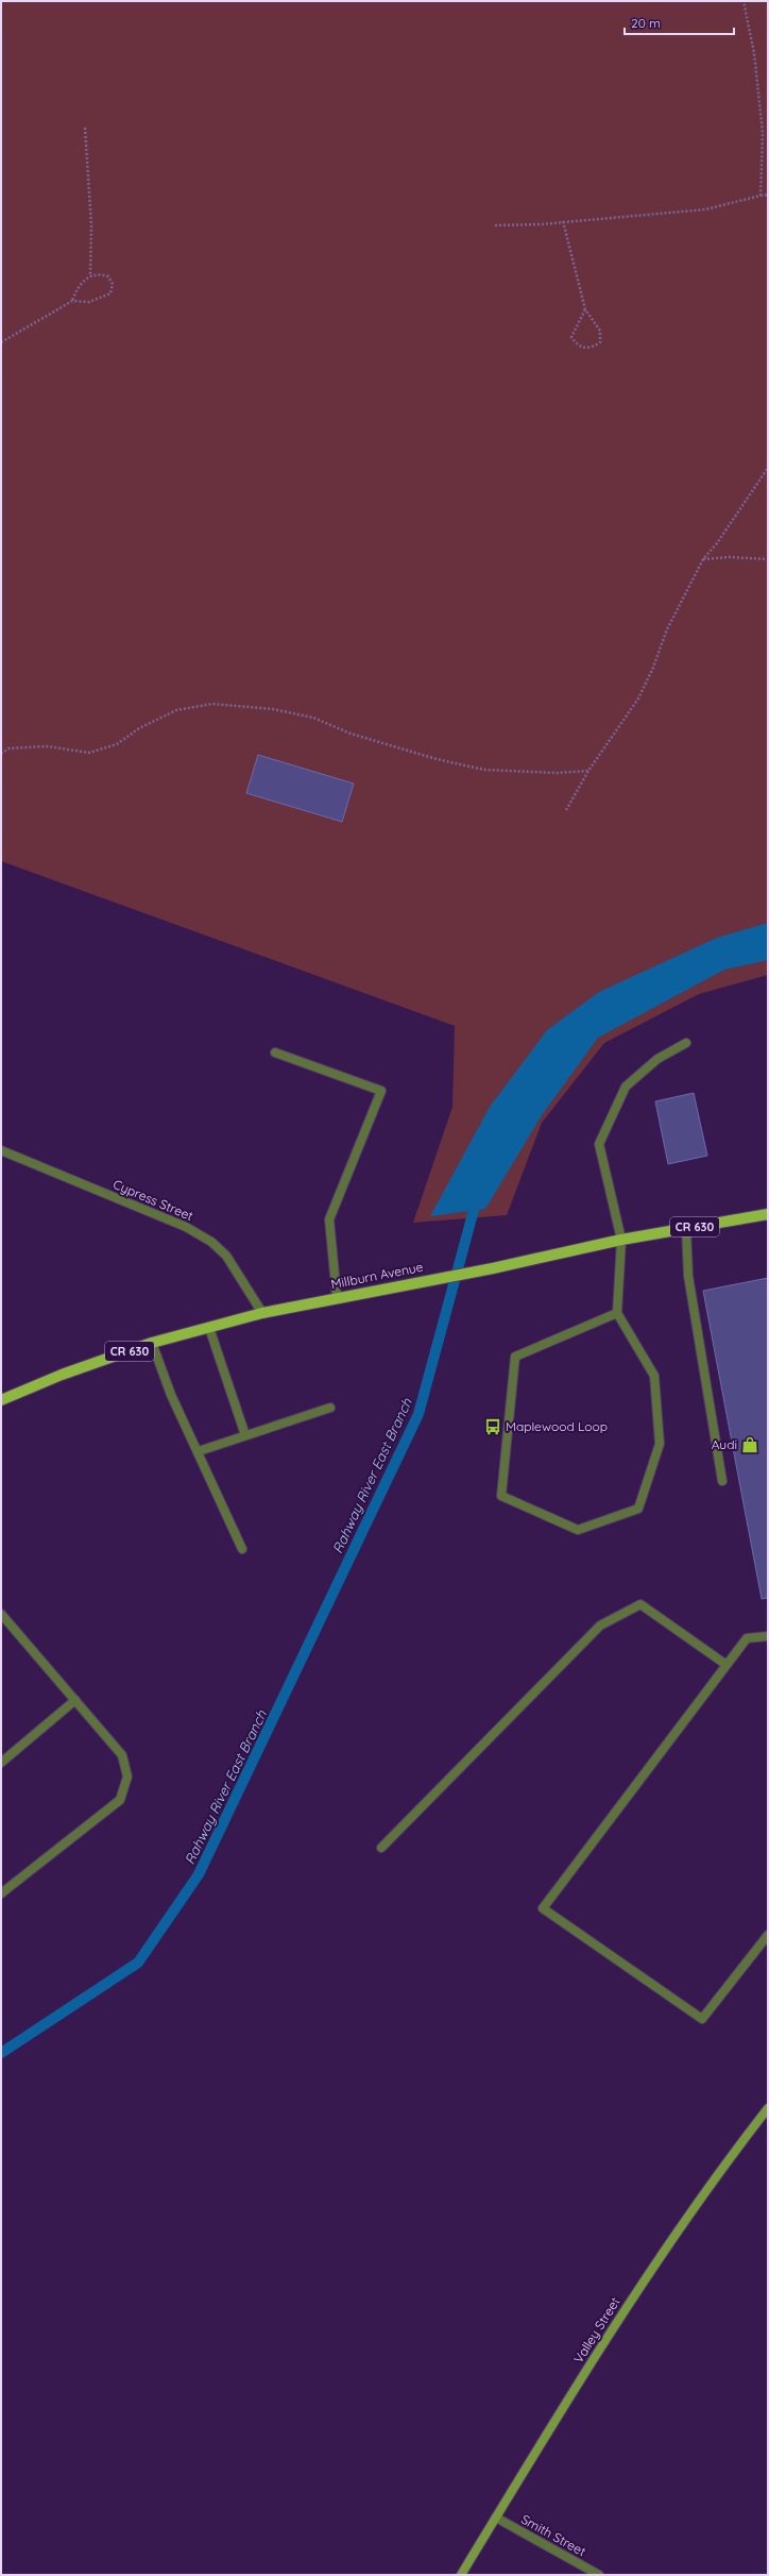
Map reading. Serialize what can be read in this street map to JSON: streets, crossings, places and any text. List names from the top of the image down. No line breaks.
{"streets":{"main road":["CR 630","Millburn Avenue","Valley Street"],"street":["Cypress Street","Smith Street"]},"crossings":[["Cypress Street","Millburn Avenue"],["Valley Street","Smith Street"]],"water":["Rahway River East Branch"],"places":{"bus stop":["Maplewood Loop"],"shop":["Audi"]},"scale_bar":"20 m"}
